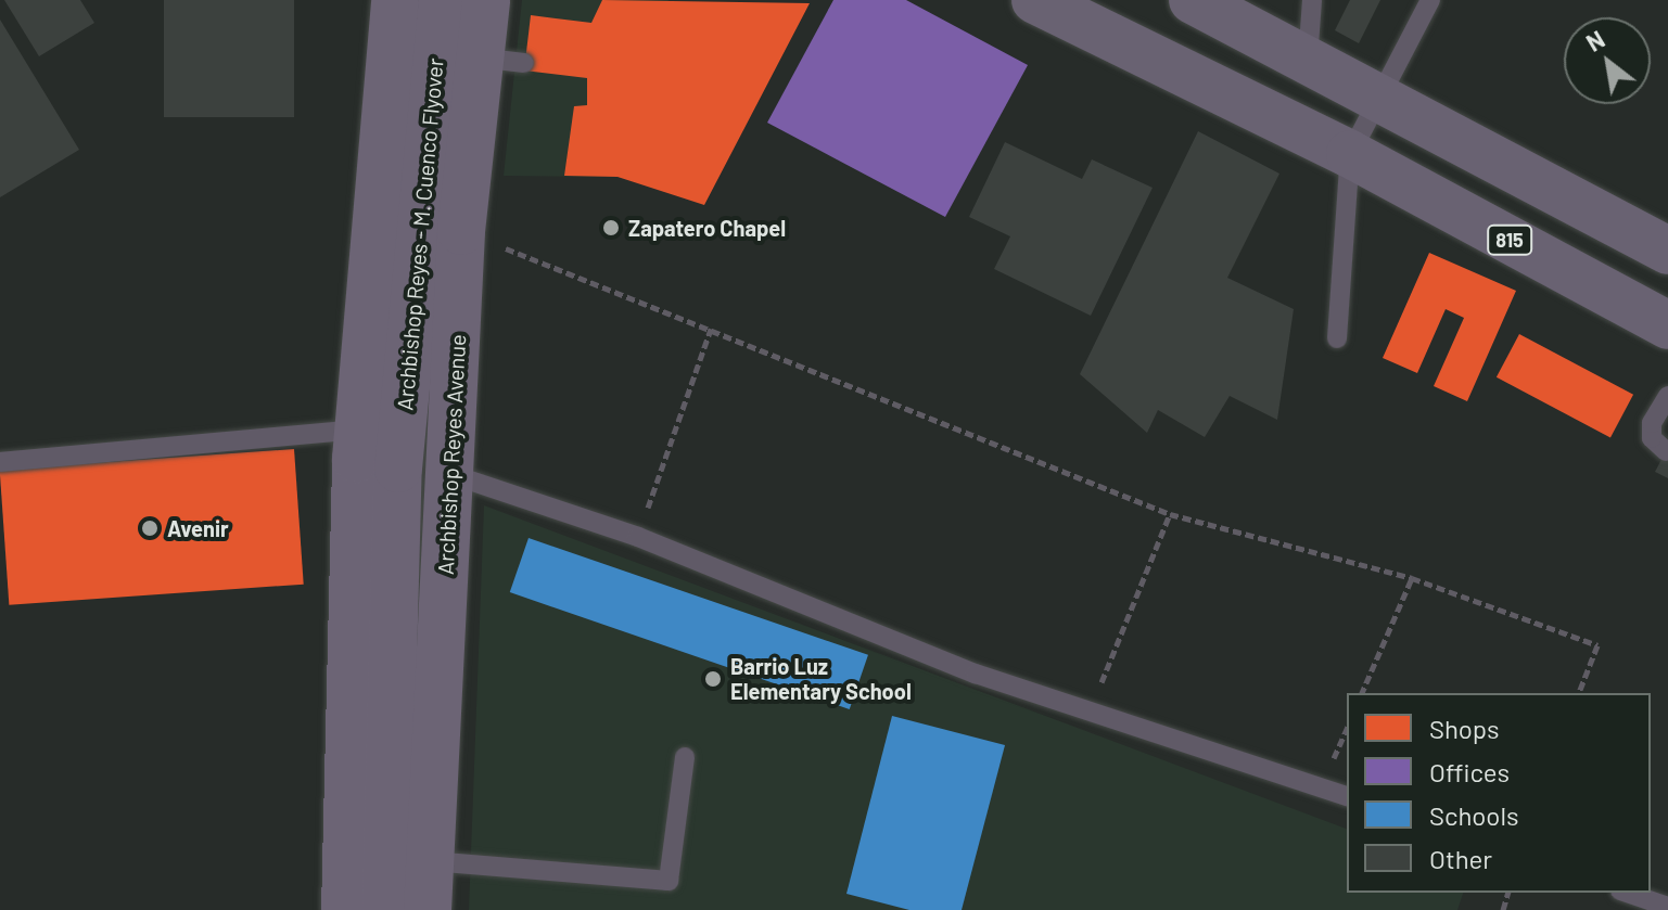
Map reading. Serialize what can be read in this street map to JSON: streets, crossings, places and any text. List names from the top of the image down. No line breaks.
{"streets":{"main road":["Archbishop Reyes - M. Cuenco Flyover","815","Archbishop Reyes Avenue"]},"places":["Zapatero Chapel","Avenir","Barrio Luz Elementary School"],"legend":["Shops","Offices","Schools","Other"],"north":"top left"}
